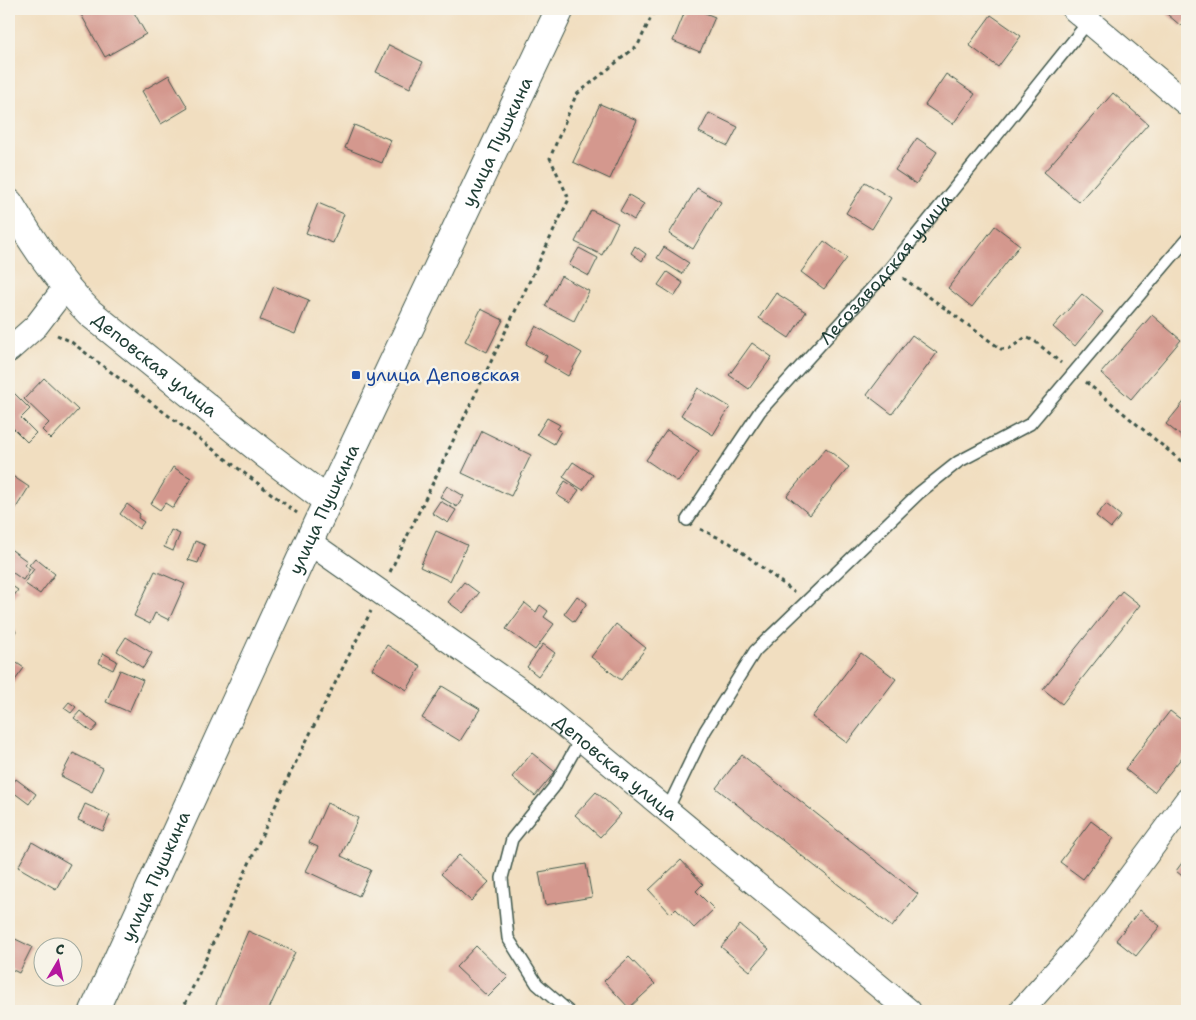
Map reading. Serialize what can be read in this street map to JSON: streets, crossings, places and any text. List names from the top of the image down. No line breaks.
{"streets":{"street":["улица Пушкина","Деповская улица"],"lane":["Лесозаводская улица"]},"crossings":[["улица Пушкина","Деповская улица"]],"places":{"transit":["улица Деповская"]},"north":"top"}
